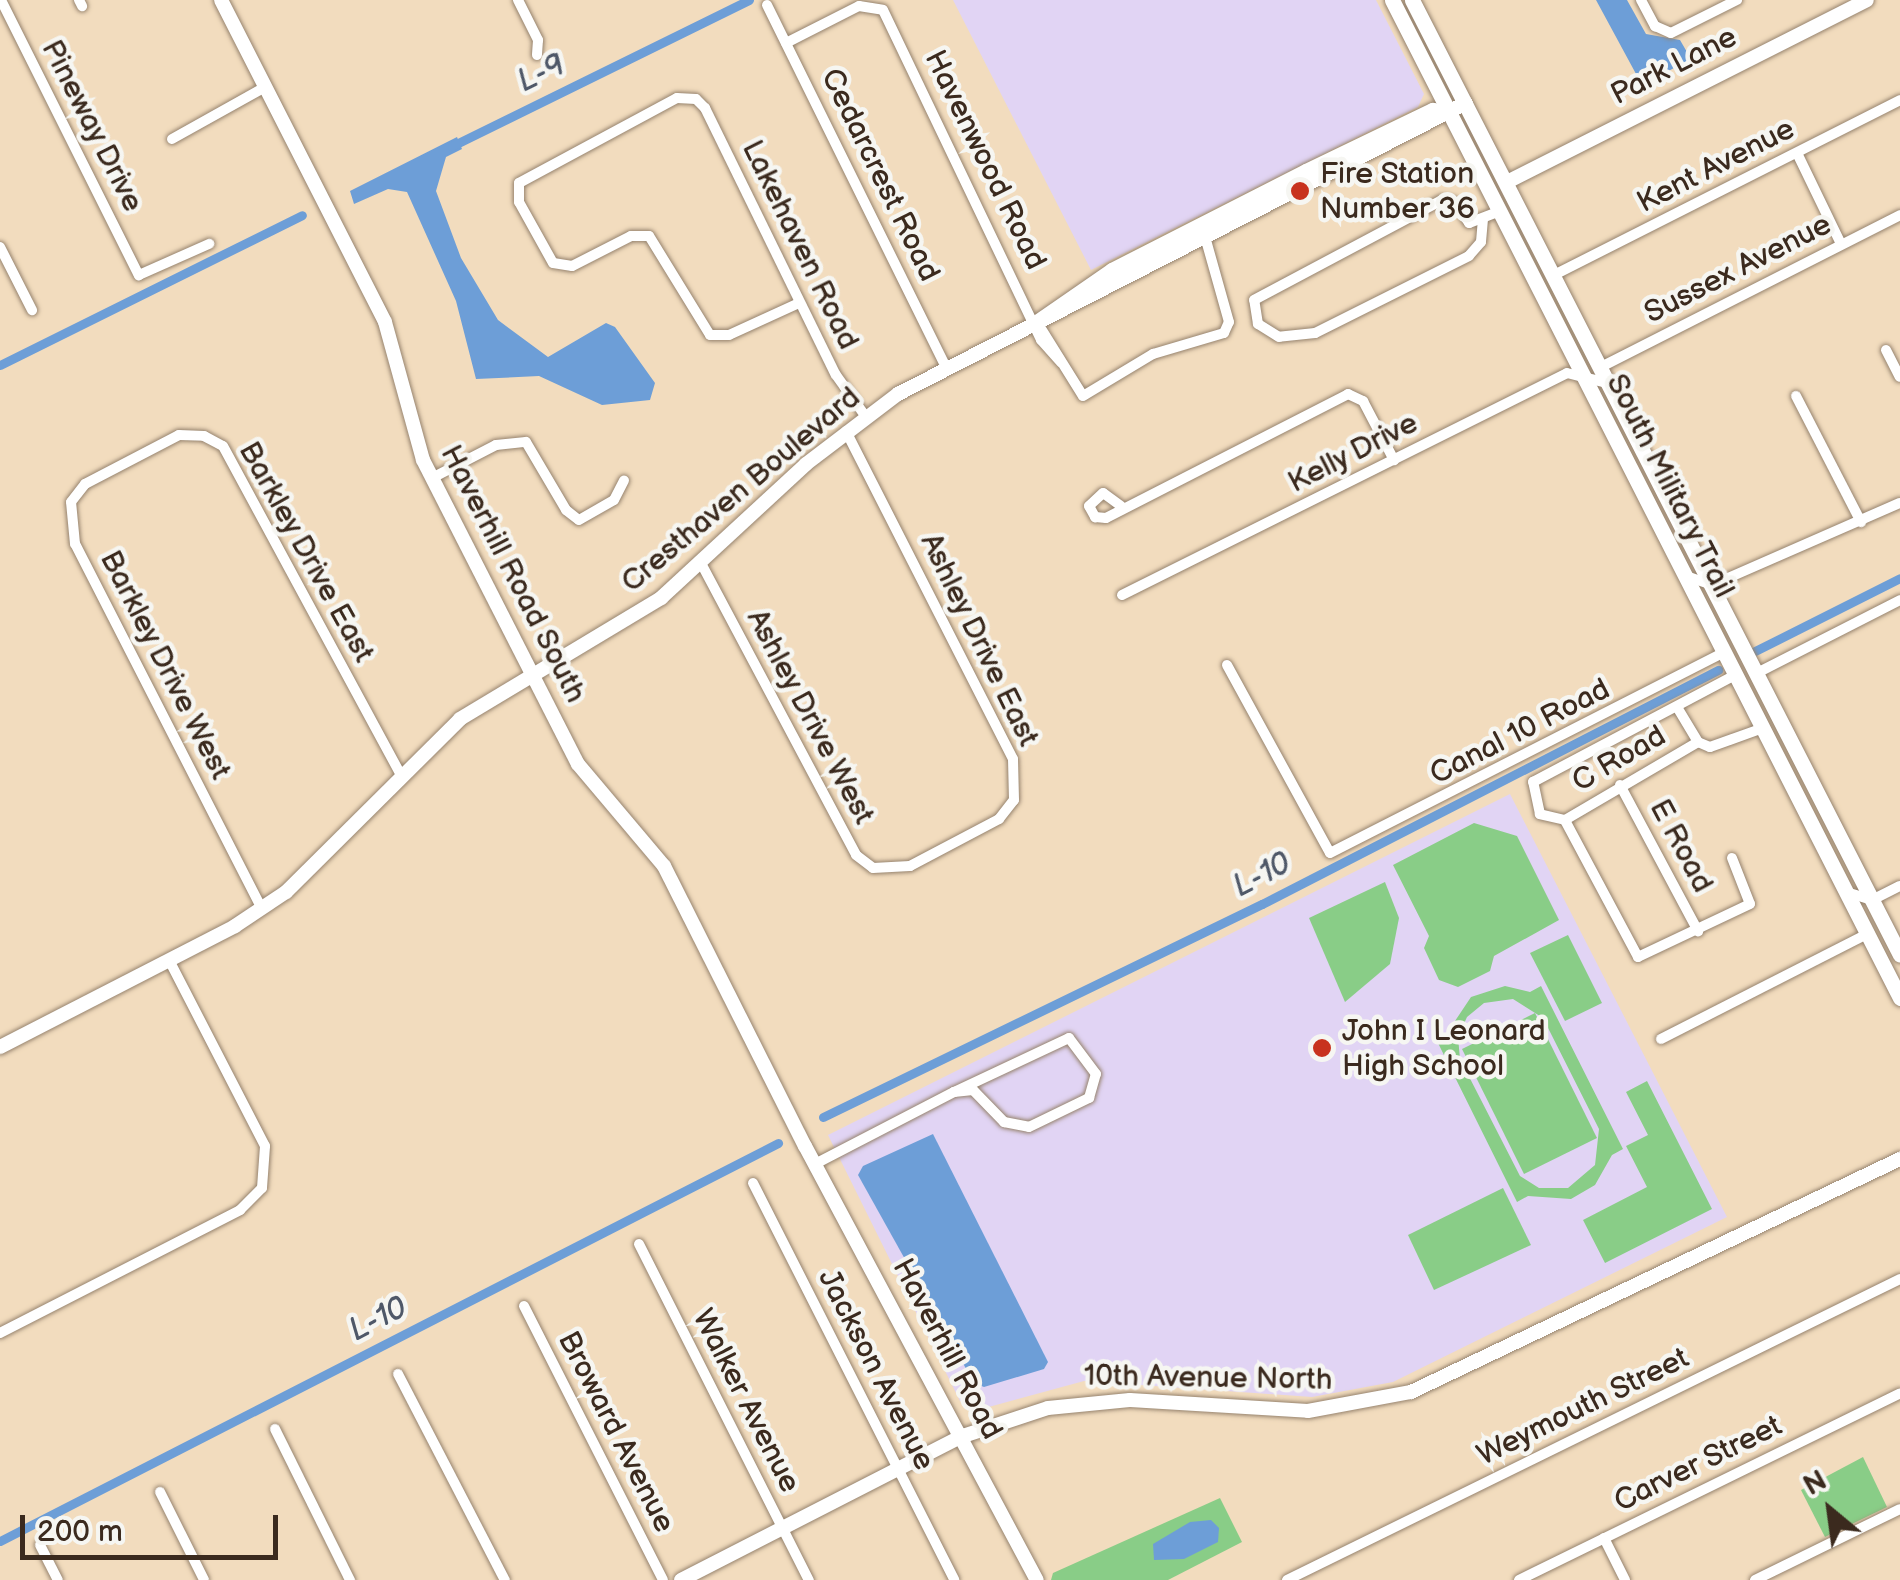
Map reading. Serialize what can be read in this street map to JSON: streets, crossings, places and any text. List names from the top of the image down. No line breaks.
{"streets":{"main road":["South Military Trail"],"street":["Park Lane","Pineway Drive","Havenwood Road","Kent Avenue","Cedarcrest Road","Lakehaven Road","Sussex Avenue","Kelly Drive","Cresthaven Boulevard","Barkley Drive East","Haverhill Road South","Ashley Drive East","Barkley Drive West","Ashley Drive West","Canal 10 Road","C Road","E Road","Haverhill Road","Jackson Avenue","10th Avenue North","Walker Avenue","Weymouth Street","Broward Avenue","Carver Street"]},"crossings":[["Park Lane","South Military Trail"],["Havenwood Road","Cedarcrest Road"],["Havenwood Road","Cresthaven Boulevard"],["Kent Avenue","South Military Trail"],["Cedarcrest Road","Cresthaven Boulevard"],["Lakehaven Road","Cresthaven Boulevard"],["Sussex Avenue","Kelly Drive"],["Sussex Avenue","South Military Trail"],["Kelly Drive","South Military Trail"],["South Military Trail","Cresthaven Boulevard"],["South Military Trail","Canal 10 Road"],["South Military Trail","C Road"],["Cresthaven Boulevard","Barkley Drive East"],["Cresthaven Boulevard","Haverhill Road South"],["Cresthaven Boulevard","Ashley Drive East"],["Cresthaven Boulevard","Barkley Drive West"],["Cresthaven Boulevard","Ashley Drive West"],["Barkley Drive East","Barkley Drive West"],["Haverhill Road South","Haverhill Road"],["Ashley Drive East","Ashley Drive West"],["C Road","E Road"],["Haverhill Road","10th Avenue North"],["Jackson Avenue","10th Avenue North"],["10th Avenue North","Walker Avenue"]],"water":["L-9","L-10"],"places":["Fire Station Number 36","John I Leonard High School"],"scale_bar":"200 m","north":"top left"}
